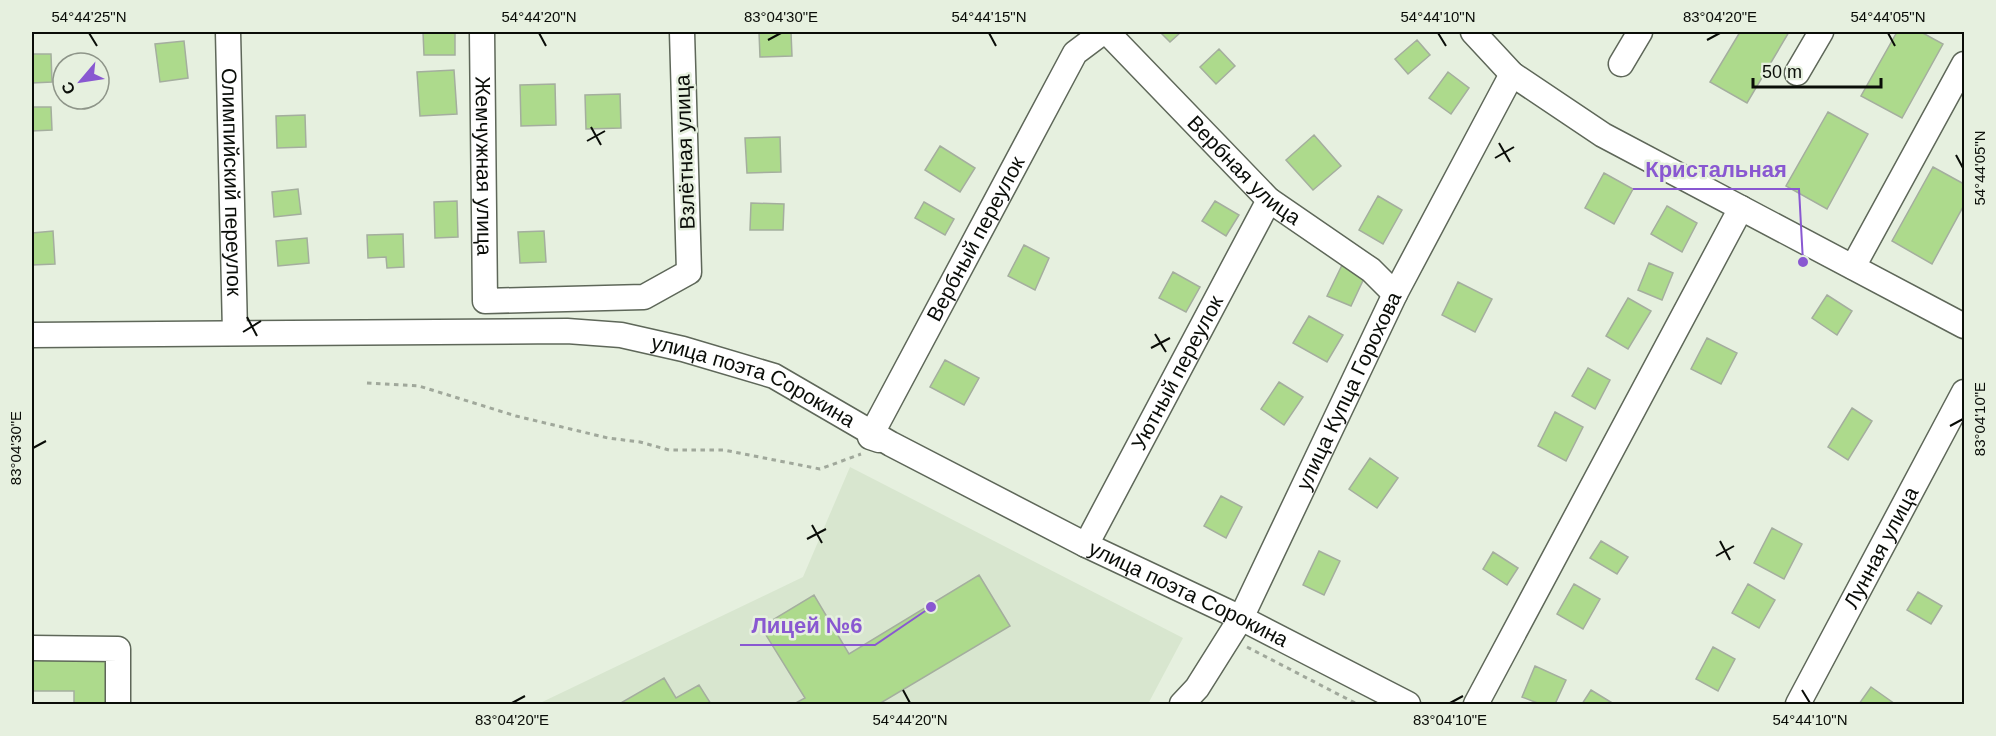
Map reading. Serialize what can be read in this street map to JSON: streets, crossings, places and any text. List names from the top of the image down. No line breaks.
{"streets":{"street":["Взлётная улица","Жемчужная улица","Вербная улица","Олимпийский переулок","Вербный переулок","Уютный переулок","улица поэта Сорокина","улица Купца Горохова","Лунная улица"]},"crossings":[["Взлётная улица","Жемчужная улица"],["Вербная улица","Вербный переулок"],["Вербная улица","Уютный переулок"],["Вербная улица","улица Купца Горохова"],["Олимпийский переулок","улица поэта Сорокина"],["Вербный переулок","улица поэта Сорокина"],["Уютный переулок","улица поэта Сорокина"],["улица поэта Сорокина","улица Купца Горохова"]],"places":["Кристальная","Лицей №6"],"scale_bar":"50 m","north":"bottom left","coordinates":["54°44'25\"N","54°44'20\"N","83°04'30\"E","54°44'15\"N","54°44'10\"N","83°04'20\"E","54°44'05\"N","83°04'10\"E"]}
